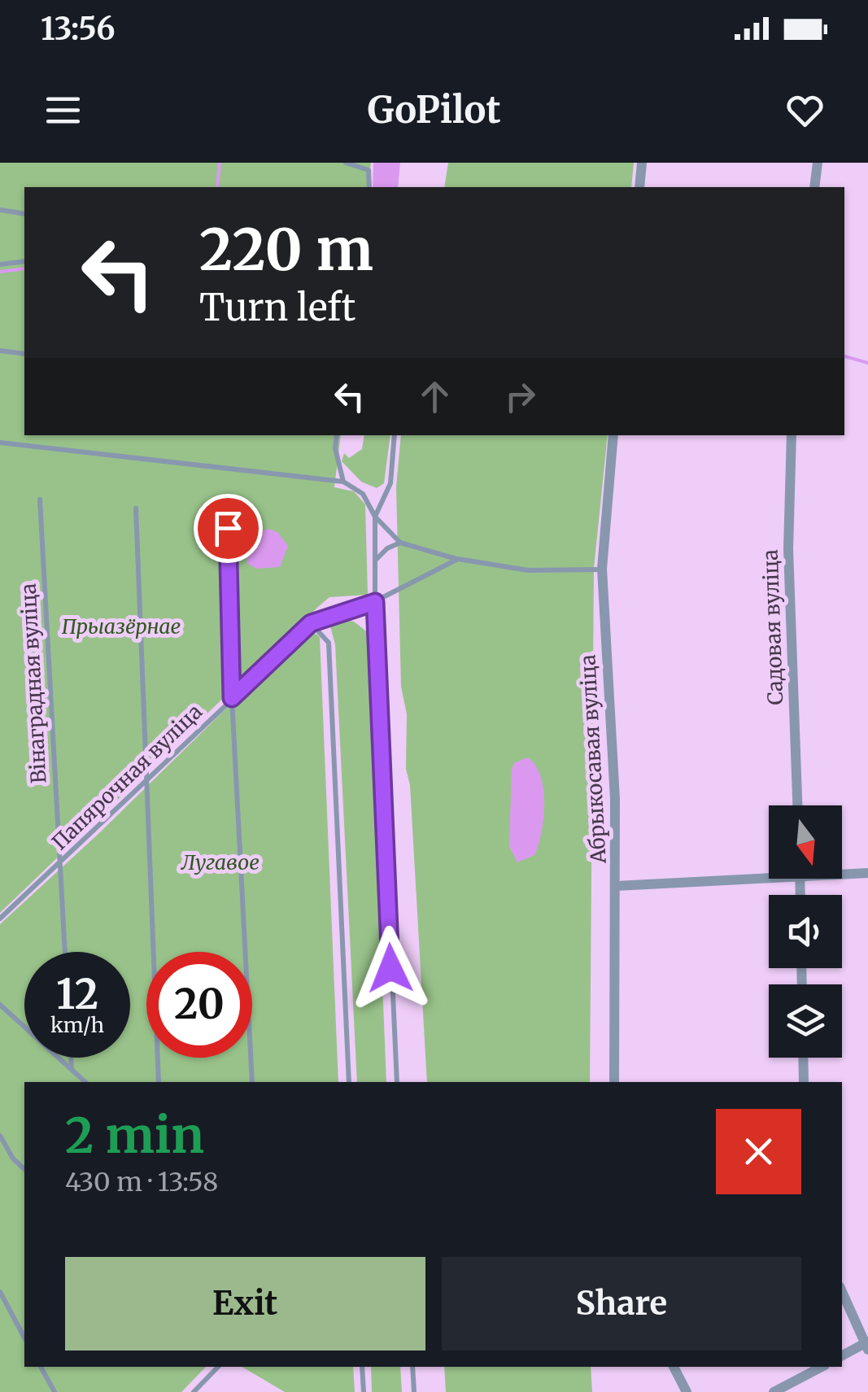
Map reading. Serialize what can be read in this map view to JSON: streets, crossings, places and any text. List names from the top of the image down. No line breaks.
{"streets":{"street":["Садовая вуліца","Абрыкосавая вуліца"],"lane":["Вінаградная вуліца","Папярочная вуліца"]},"crossings":[["Вінаградная вуліца","Папярочная вуліца"]],"parks":["Прыазёрнае","Лугавое"],"north":"bottom","page":{"status":"13:56","header":"GoPilot","turn":["220 m","Turn left"],"speed":"12 km/h","limit":"20","heading":["2 min","430 m · 13:58"],"buttons":["Exit","Share"]}}
